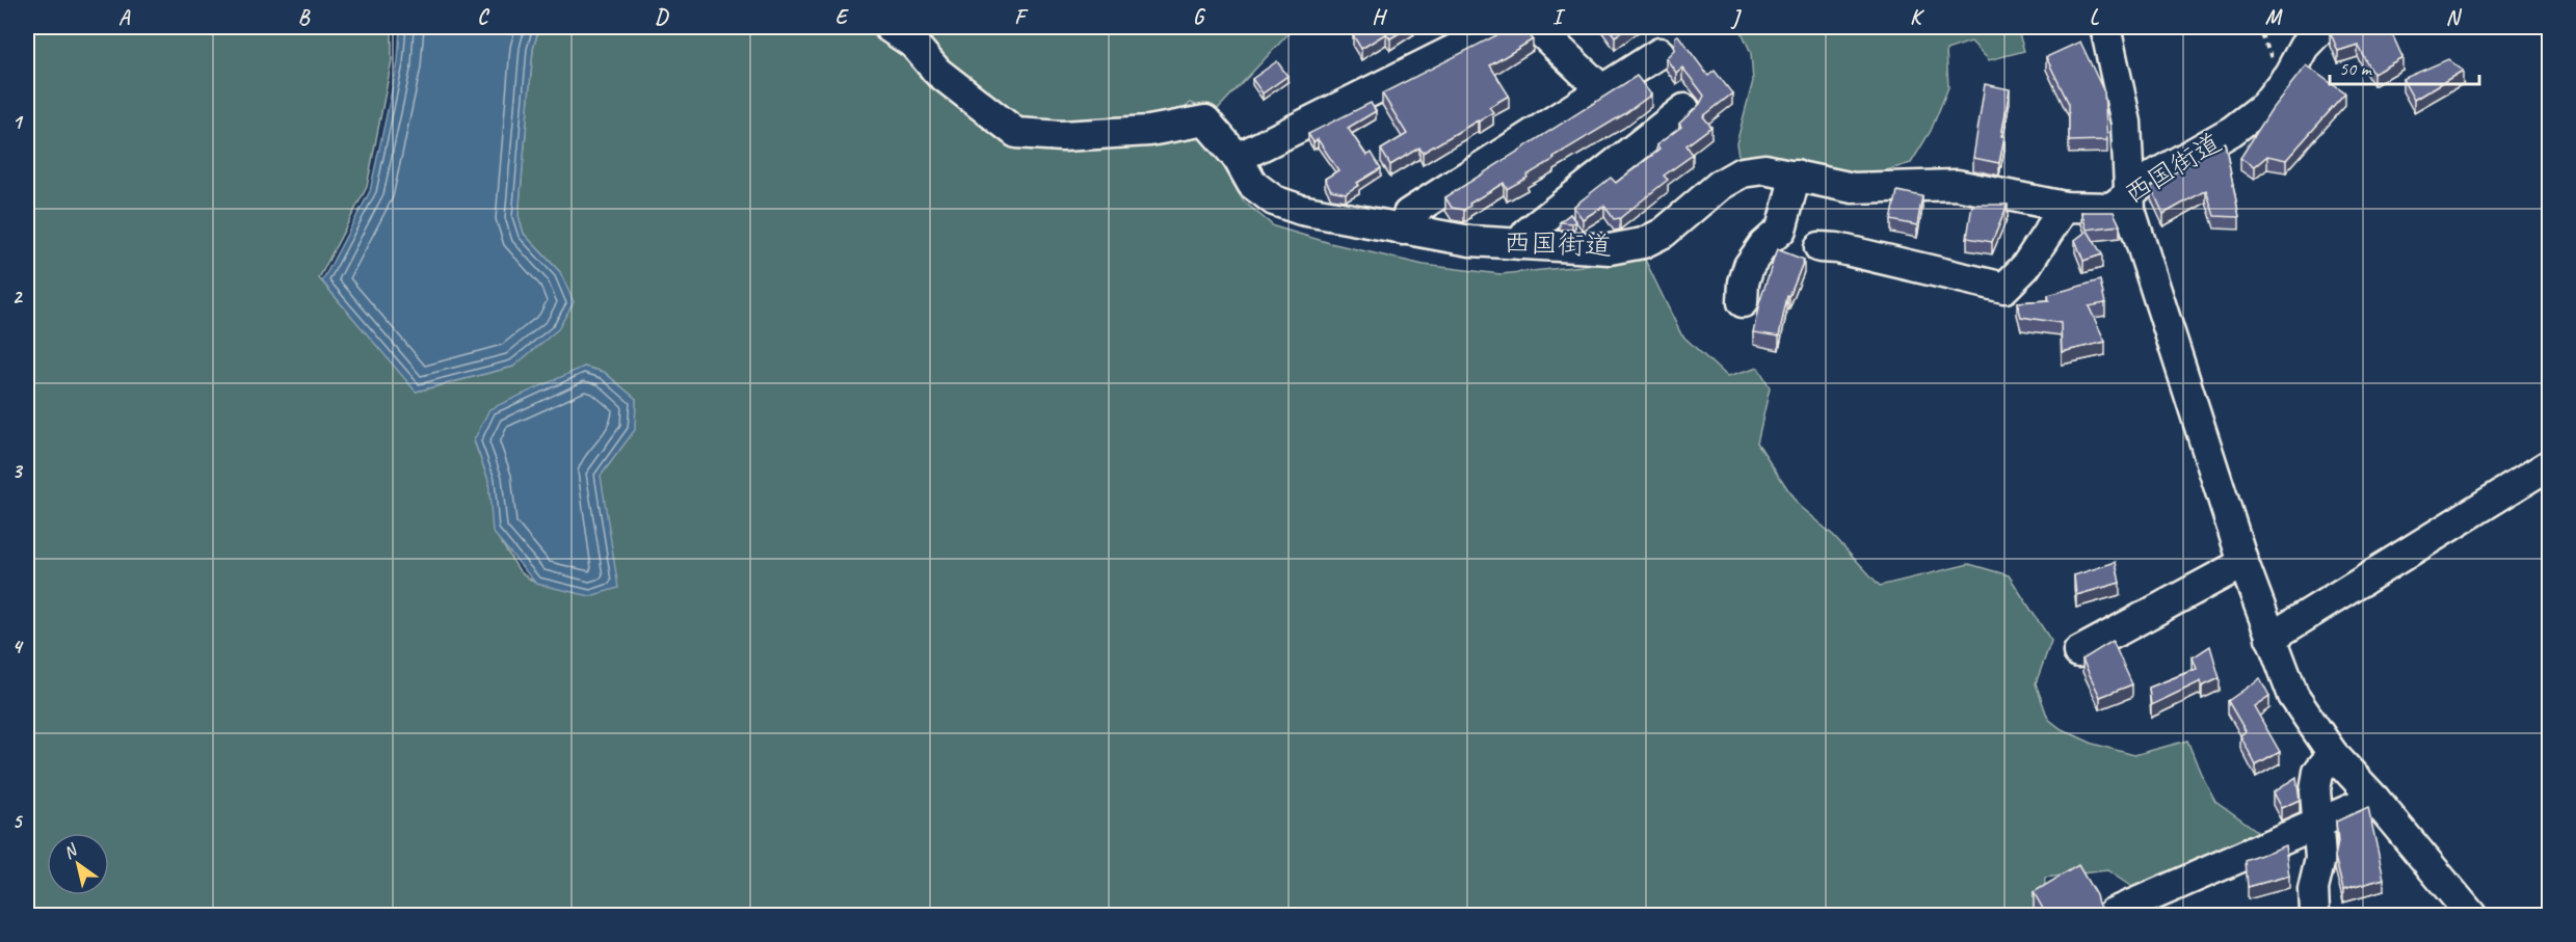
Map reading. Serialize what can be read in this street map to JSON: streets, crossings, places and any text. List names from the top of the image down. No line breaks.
{"streets":{"street":["西国街道"]},"scale_bar":"50 m","north":"top left","grid":{"columns":["A","B","C","D","E","F","G","H","I","J","K","L","M","N"],"rows":["1","2","3","4","5"]}}
